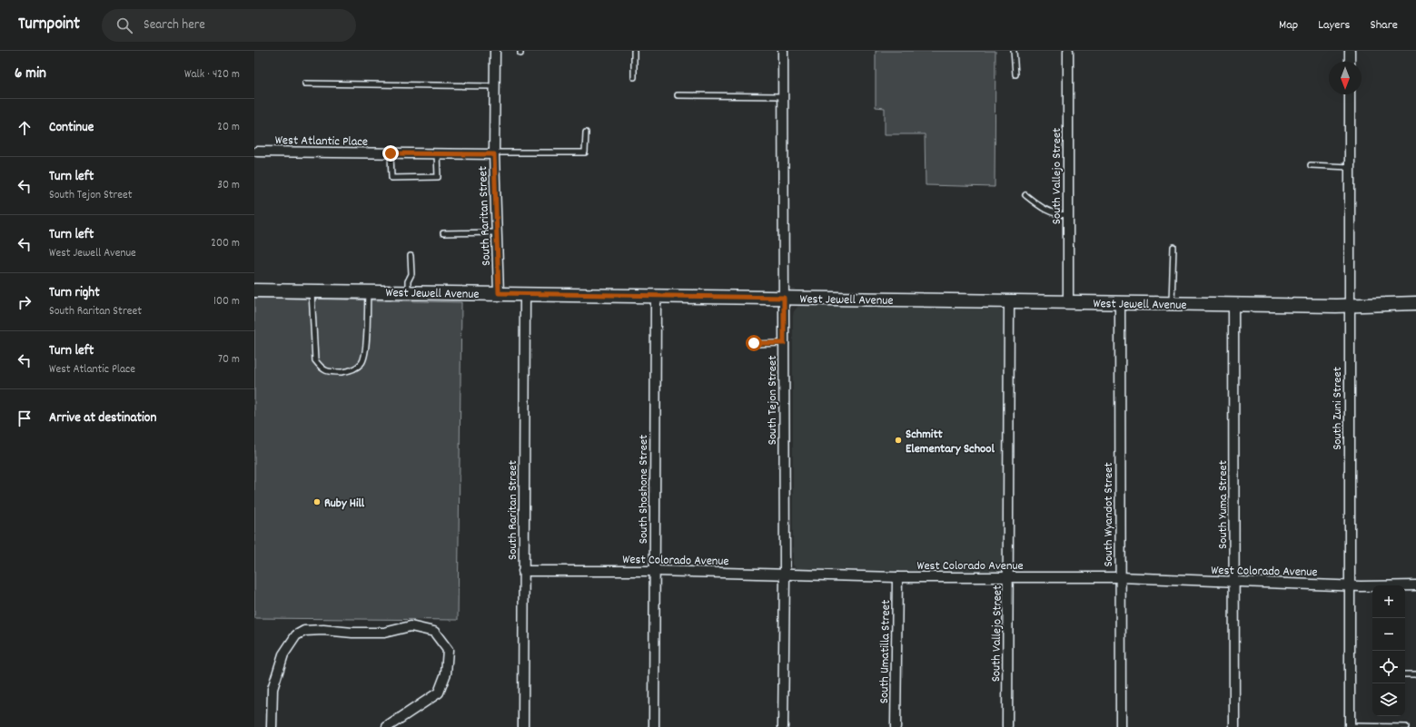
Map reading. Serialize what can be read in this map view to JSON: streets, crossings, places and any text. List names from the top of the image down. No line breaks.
{"streets":{"street":["West Atlantic Place","South Vallejo Street","South Raritan Street","West Jewell Avenue","South Tejon Street","South Zuni Street","South Shoshone Street","South Yuma Street","South Wyandot Street","West Colorado Avenue","South Umatilla Street"]},"crossings":[["West Atlantic Place","South Raritan Street"],["South Vallejo Street","West Jewell Avenue"],["South Vallejo Street","West Colorado Avenue"],["South Raritan Street","West Jewell Avenue"],["South Raritan Street","West Colorado Avenue"],["West Jewell Avenue","South Tejon Street"],["West Jewell Avenue","South Zuni Street"],["West Jewell Avenue","South Shoshone Street"],["West Jewell Avenue","South Yuma Street"],["West Jewell Avenue","South Wyandot Street"],["South Tejon Street","West Colorado Avenue"],["South Zuni Street","West Colorado Avenue"],["South Shoshone Street","West Colorado Avenue"],["South Yuma Street","West Colorado Avenue"],["South Wyandot Street","West Colorado Avenue"],["West Colorado Avenue","South Umatilla Street"]],"places":["Schmitt Elementary School","Ruby Hill"],"north":"bottom","page":{"header":"Turnpoint","search":"Search here","nav":["Map","Layers","Share"],"heading":["6 min","Walk · 420 m"],"list":[["Continue","20 m"],["Turn left","South Tejon Street","30 m"],["Turn left","West Jewell Avenue","200 m"],["Turn right","South Raritan Street","100 m"],["Turn left","West Atlantic Place","70 m"],"Arrive at destination"],"map_buttons":["+","−"]}}
